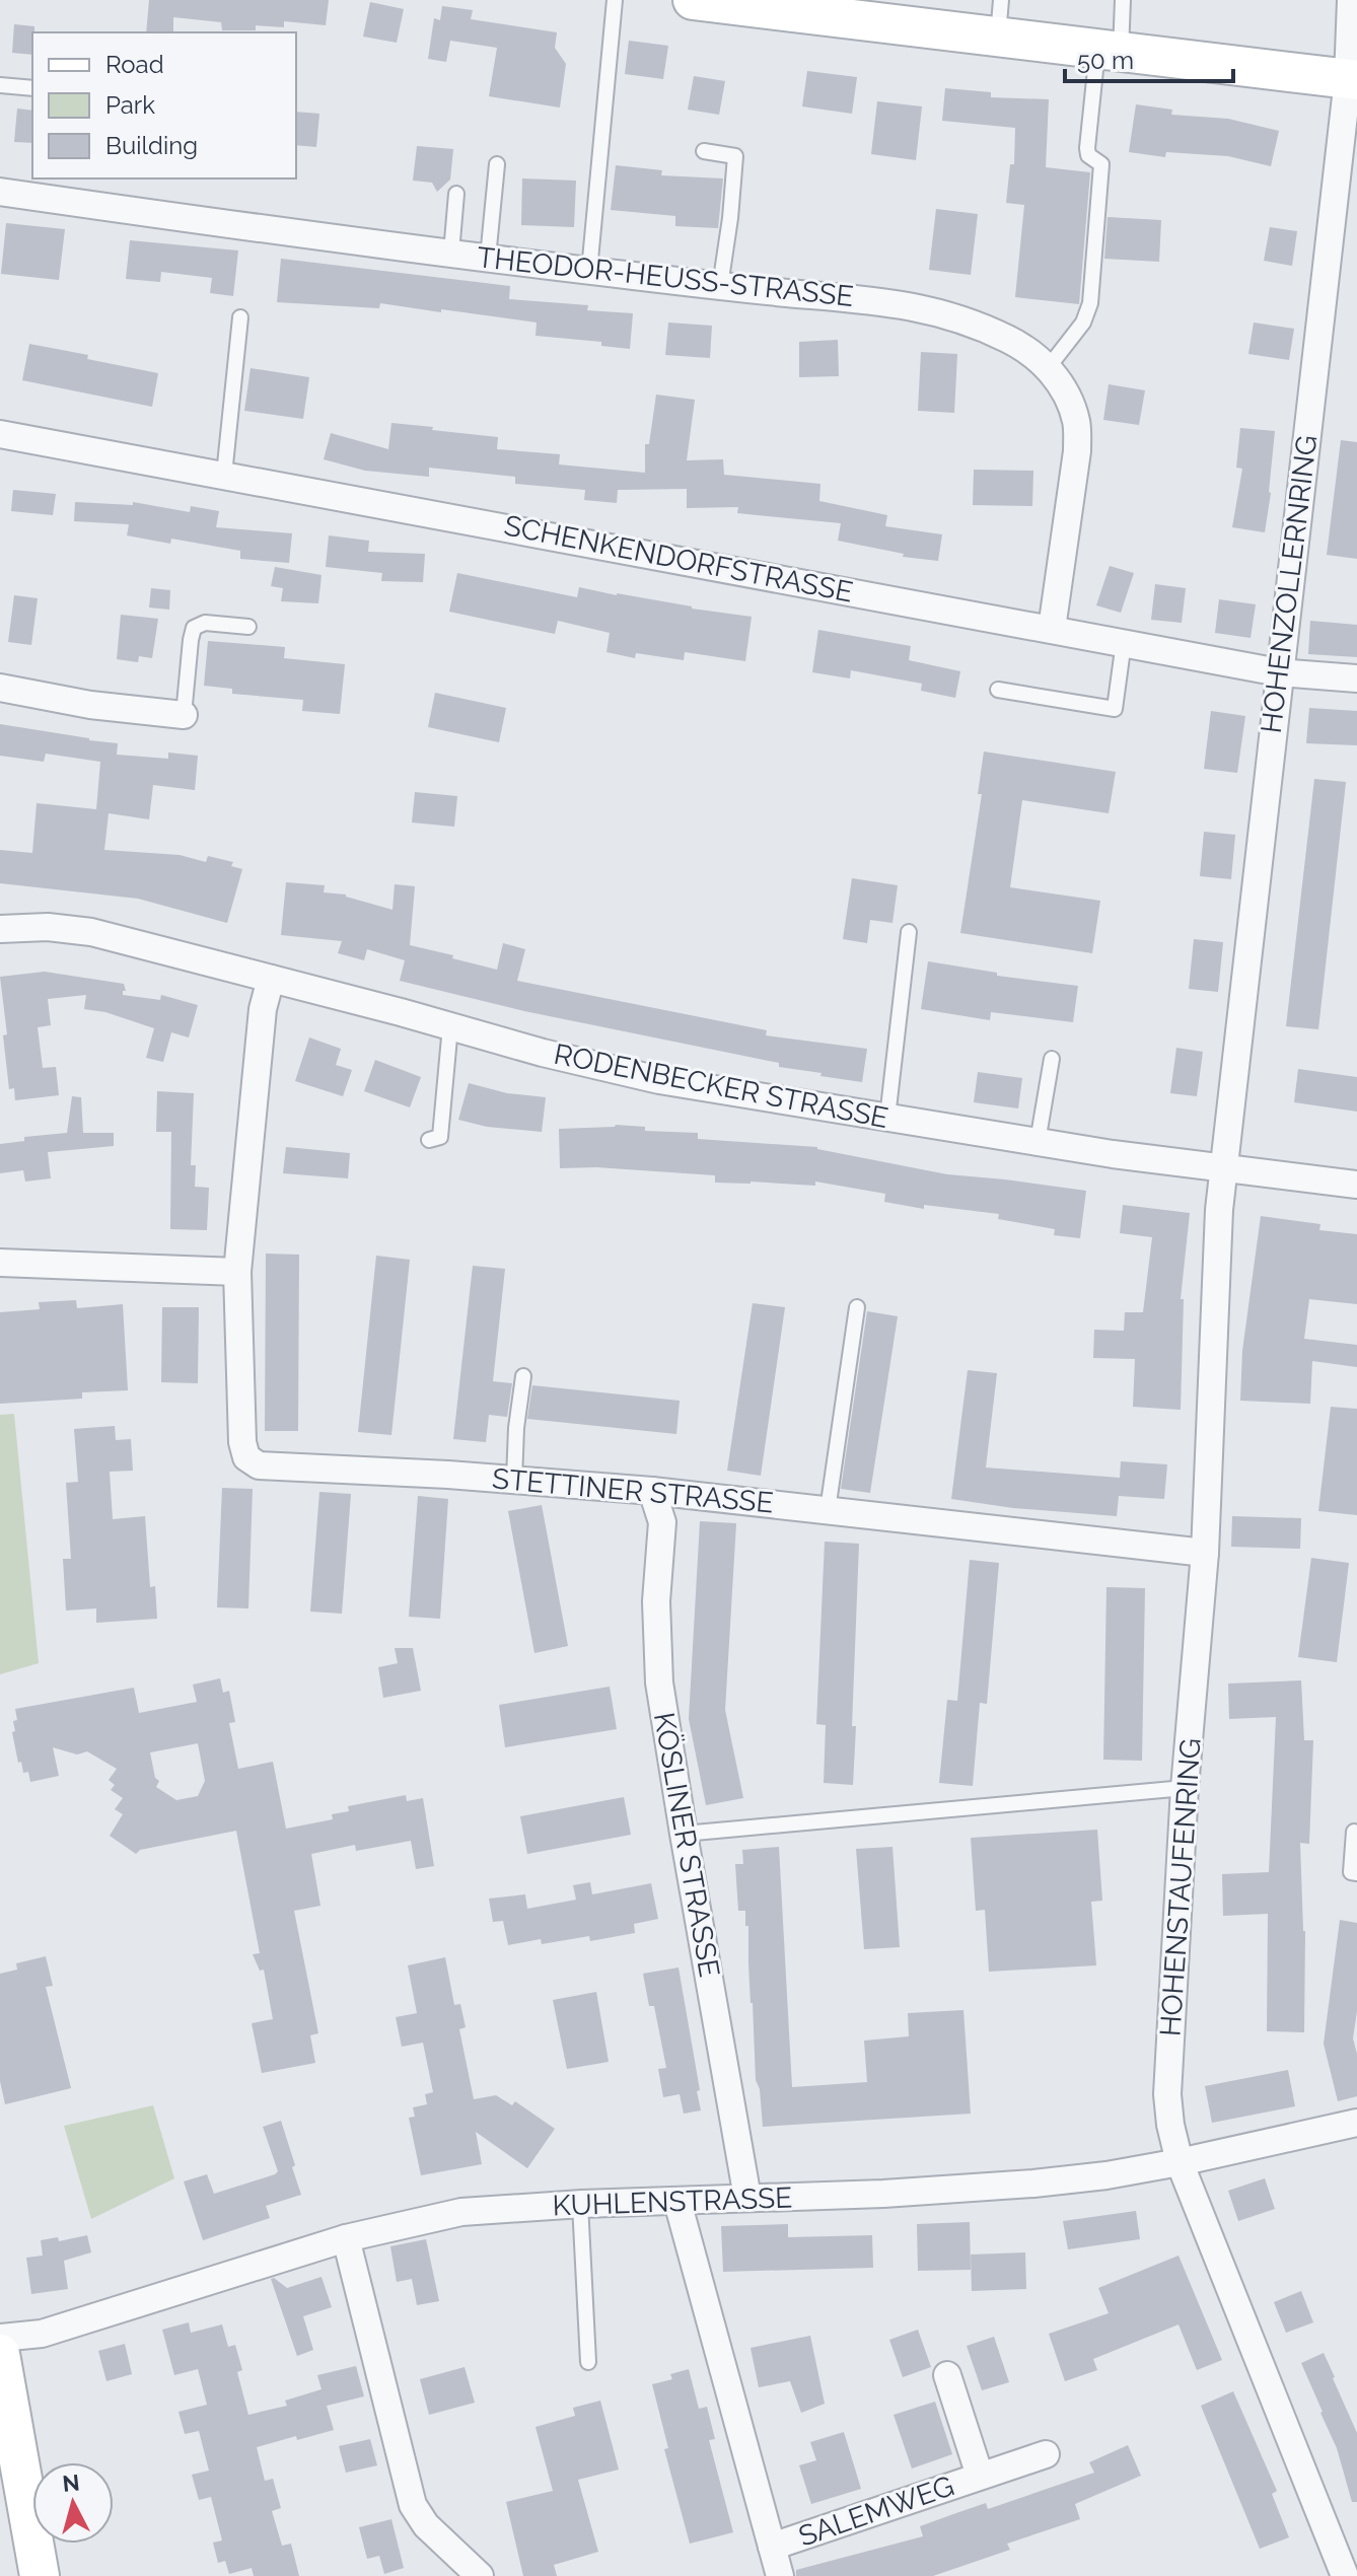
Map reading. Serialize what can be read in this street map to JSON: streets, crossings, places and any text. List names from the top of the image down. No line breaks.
{"streets":{"street":["THEODOR-HEUSS-STRASSE","SCHENKENDORFSTRASSE","HOHENZOLLERNRING","RODENBECKER STRASSE","STETTINER STRASSE","KÖSLINER STRASSE","HOHENSTAUFENRING","KUHLENSTRASSE","SALEMWEG"]},"crossings":[["THEODOR-HEUSS-STRASSE","SCHENKENDORFSTRASSE"],["SCHENKENDORFSTRASSE","HOHENZOLLERNRING"],["HOHENZOLLERNRING","RODENBECKER STRASSE"],["HOHENZOLLERNRING","HOHENSTAUFENRING"],["RODENBECKER STRASSE","STETTINER STRASSE"],["RODENBECKER STRASSE","HOHENSTAUFENRING"],["STETTINER STRASSE","KÖSLINER STRASSE"],["STETTINER STRASSE","HOHENSTAUFENRING"],["KÖSLINER STRASSE","KUHLENSTRASSE"],["HOHENSTAUFENRING","KUHLENSTRASSE"]],"legend":["Road","Park","Building"],"scale_bar":"50 m","north":"top"}
